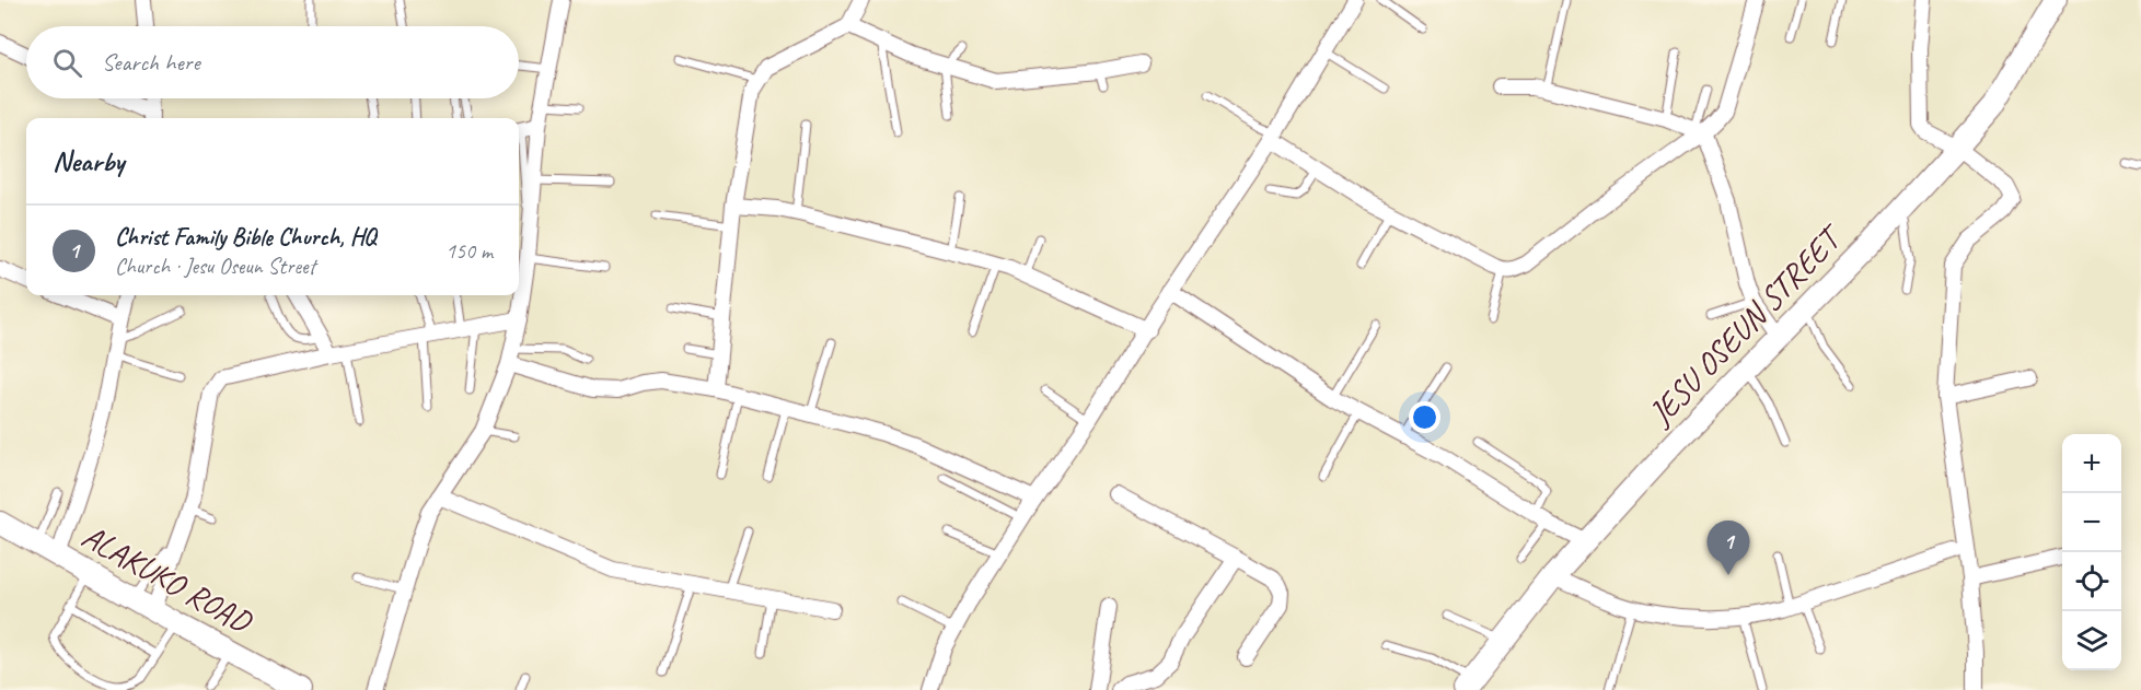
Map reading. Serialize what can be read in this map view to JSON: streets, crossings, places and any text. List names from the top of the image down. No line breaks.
{"streets":{"main road":["JESU OSEUN STREET","ALAKUKO ROAD"]},"page":{"search":"Search here","heading":"Nearby","list":[{"mark":"1","name":"Christ Family Bible Church, HQ","note":"Church · Jesu Oseun Street","value":"150 m"}],"map_buttons":["+","−"],"pins":"1"}}
